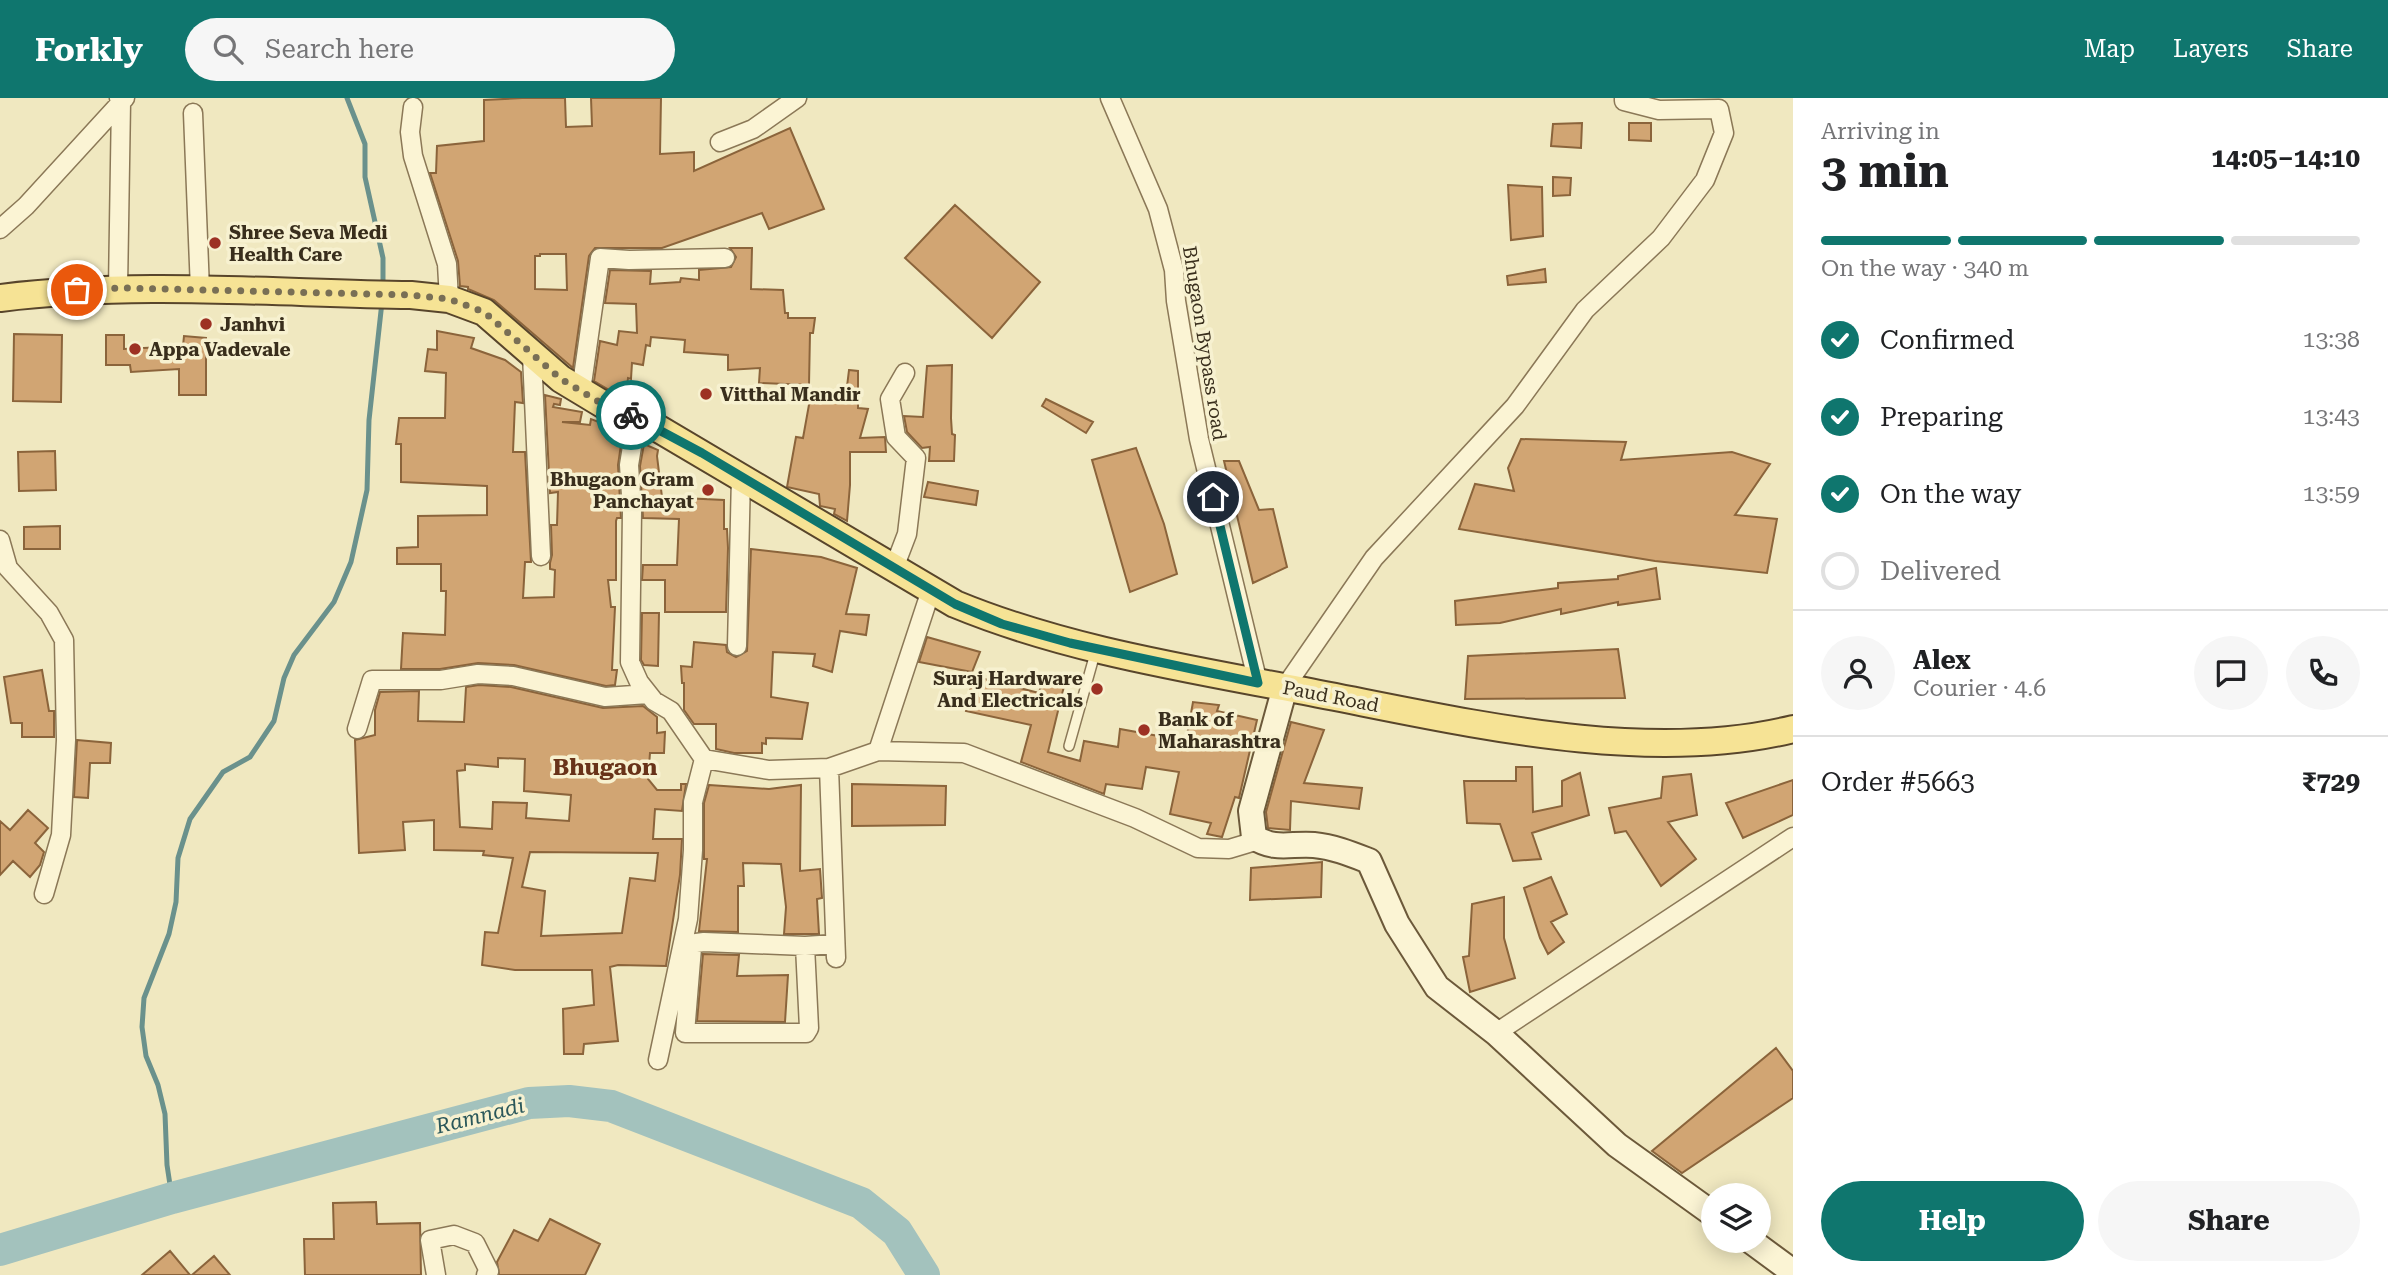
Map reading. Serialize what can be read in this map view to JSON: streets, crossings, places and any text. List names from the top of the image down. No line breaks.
{"streets":{"main road":["Paud Road"],"street":["Bhugaon Bypass road"]},"crossings":[["Bhugaon Bypass road","Paud Road"]],"districts":["Bhugaon"],"water":["Ramnadi"],"places":["Shree Seva Medi Health Care","Janhvi","Appa Vadevale","Vitthal Mandir","Bhugaon Gram Panchayat","Suraj Hardware And Electricals","Bank of Maharashtra"],"page":{"header":"Forkly","search":"Search here","nav":["Map","Layers","Share"],"heading":["3 min","Arriving in","14:05–14:10"],"panel":["Alex","Courier · 4.6","Order #5663","₹729"],"bar":"On the way · 340 m","list":[["Confirmed","13:38"],["Preparing","13:43"],["On the way","13:59"],"Delivered"],"buttons":["Help","Share"]}}
